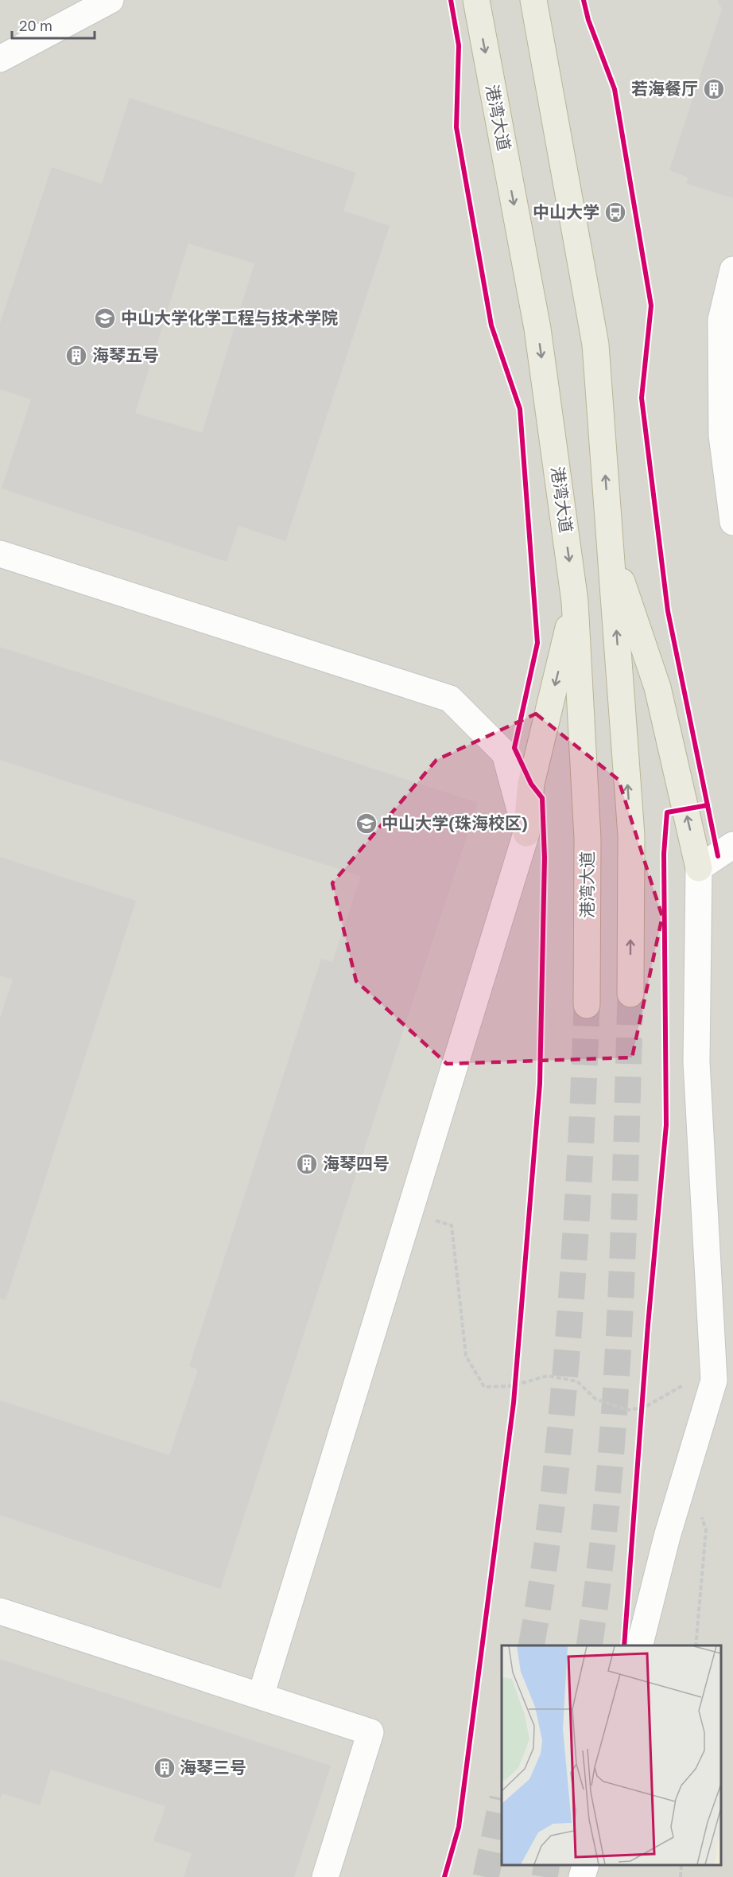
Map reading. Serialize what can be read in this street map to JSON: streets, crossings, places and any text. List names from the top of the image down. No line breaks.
{"streets":{"highway":["港湾大道"]},"places":{"building":["若海餐厅","海琴五号","海琴四号","海琴三号"],"bus stop":["中山大学"],"school or university":["中山大学化学工程与技术学院","中山大学(珠海校区)"]},"scale_bar":"20 m"}
